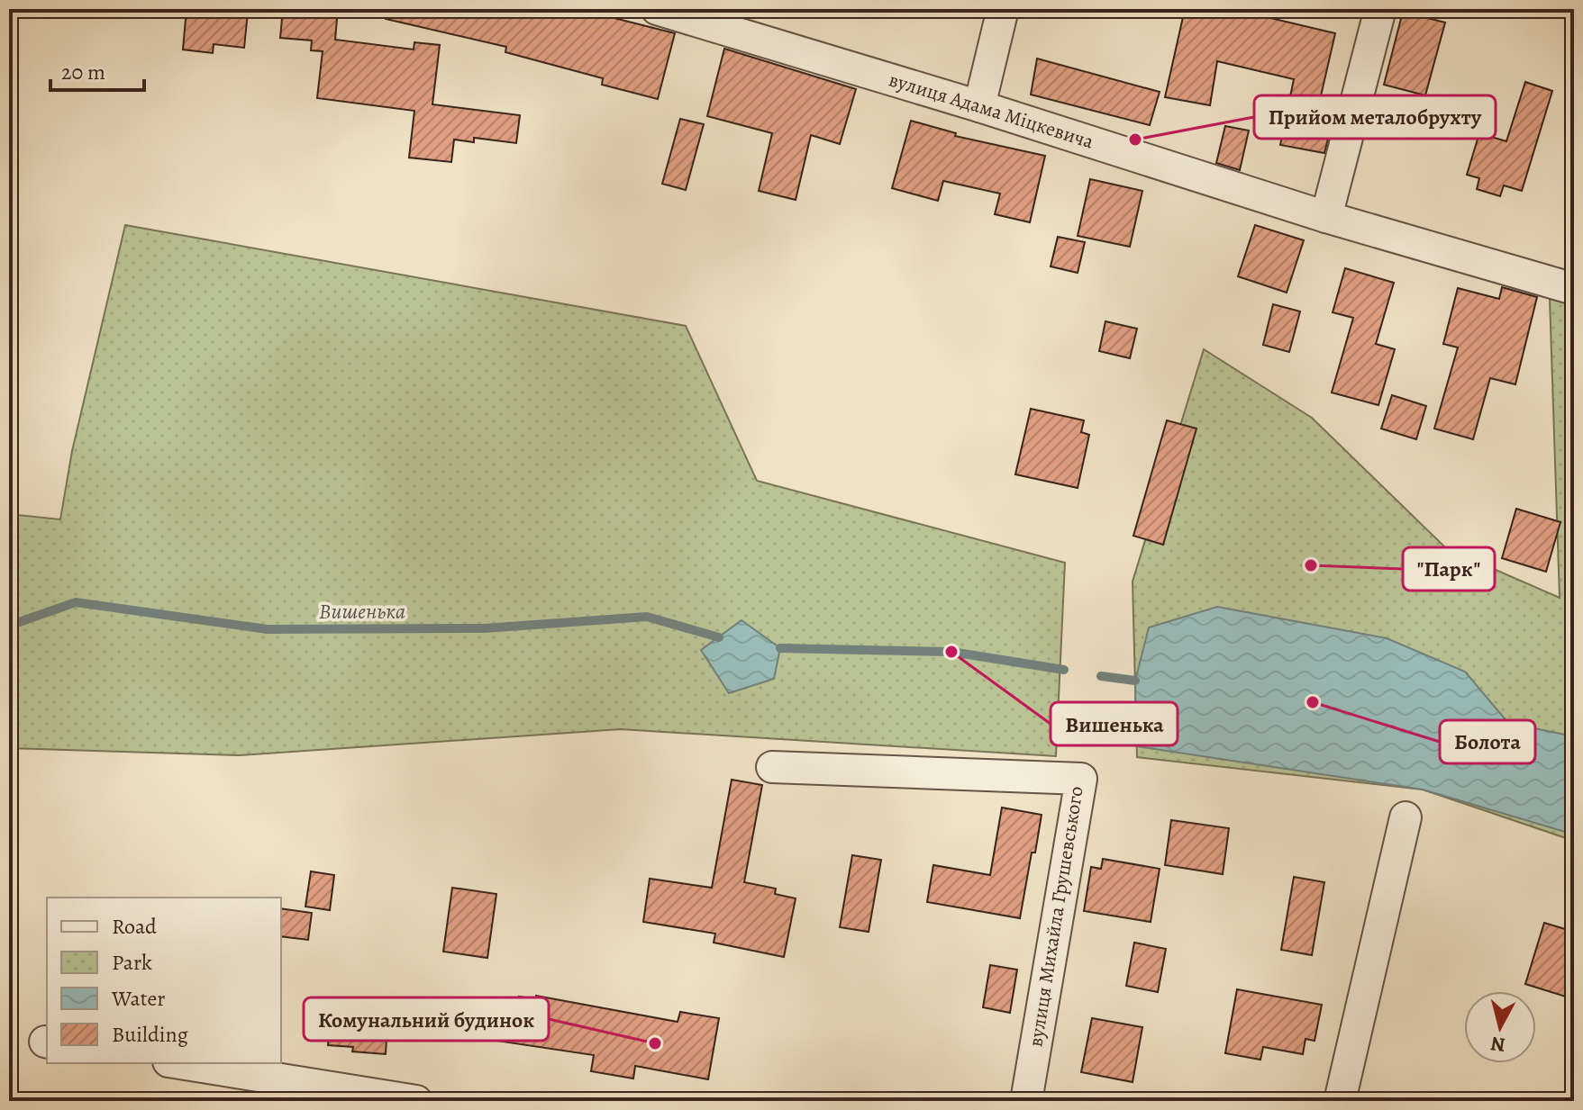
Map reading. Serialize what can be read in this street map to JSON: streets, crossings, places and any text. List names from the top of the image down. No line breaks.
{"streets":{"street":["вулиця Адама Міцкевича","вулиця Михайла Грушевського"]},"water":["Вишенька"],"places":["Прийом металобрухту","\"Парк\"","Вишенька","Болота","Комунальний будинок"],"legend":["Road","Park","Water","Building"],"scale_bar":"20 m","north":"bottom"}
